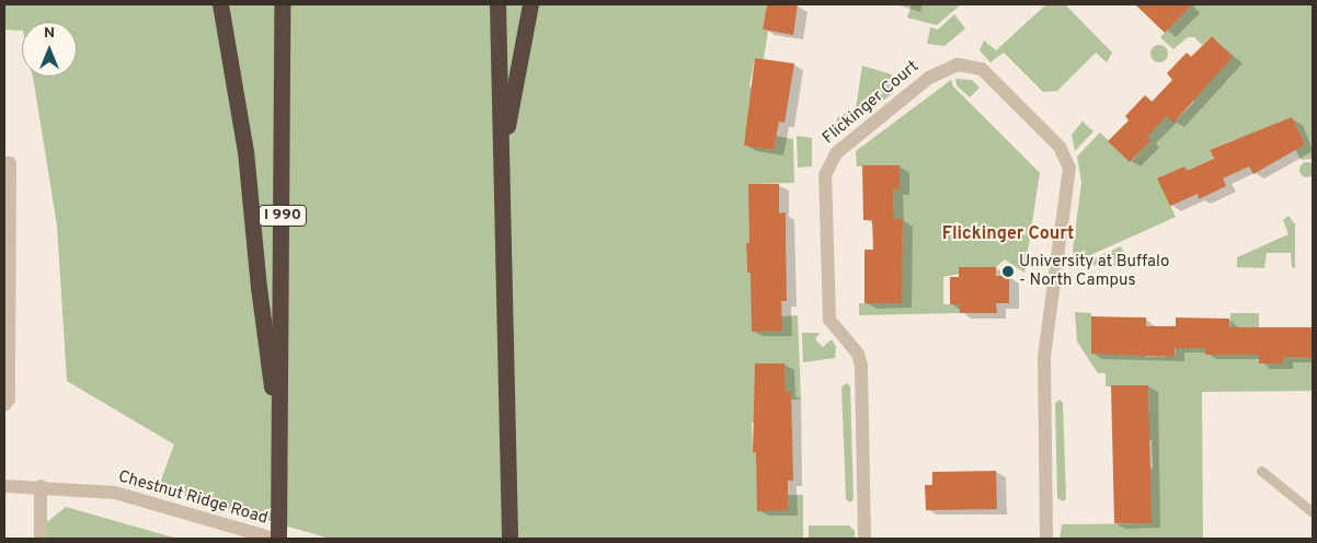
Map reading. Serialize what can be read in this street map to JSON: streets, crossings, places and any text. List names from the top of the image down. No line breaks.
{"streets":{"highway":["I 990"],"street":["Flickinger Court","Chestnut Ridge Road"]},"districts":["Flickinger Court"],"places":["University at Buffalo - North Campus"],"north":"top"}
